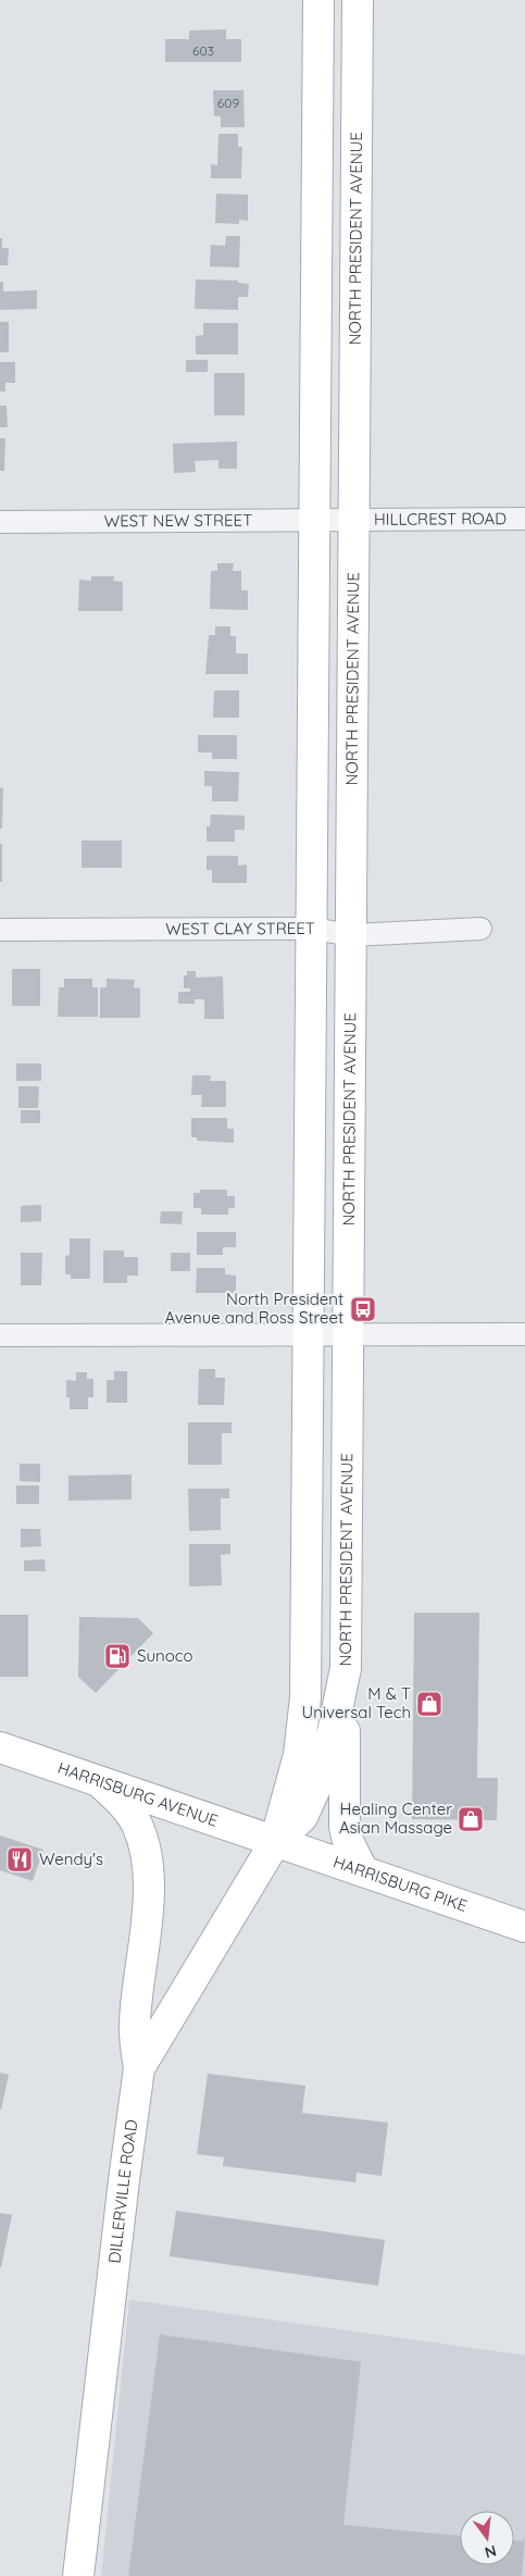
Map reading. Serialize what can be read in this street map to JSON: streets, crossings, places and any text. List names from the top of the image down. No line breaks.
{"streets":{"main road":["NORTH PRESIDENT AVENUE","HARRISBURG AVENUE","HARRISBURG PIKE","DILLERVILLE ROAD"],"street":["HILLCREST ROAD","WEST NEW STREET","WEST CLAY STREET"]},"crossings":[["NORTH PRESIDENT AVENUE","HILLCREST ROAD"],["NORTH PRESIDENT AVENUE","WEST NEW STREET"],["NORTH PRESIDENT AVENUE","WEST CLAY STREET"],["NORTH PRESIDENT AVENUE","HARRISBURG AVENUE"],["NORTH PRESIDENT AVENUE","HARRISBURG PIKE"],["NORTH PRESIDENT AVENUE","DILLERVILLE ROAD"],["HILLCREST ROAD","WEST NEW STREET"],["HARRISBURG AVENUE","HARRISBURG PIKE"],["HARRISBURG AVENUE","DILLERVILLE ROAD"],["HARRISBURG PIKE","DILLERVILLE ROAD"]],"places":{"bus stop":["North President Avenue and Ross Street"],"fuel station":["Sunoco"],"shop":["M & T Universal Tech","Healing Center Asian Massage"],"restaurant":["Wendy's"]},"house_numbers":["603","609"],"north":"bottom"}
